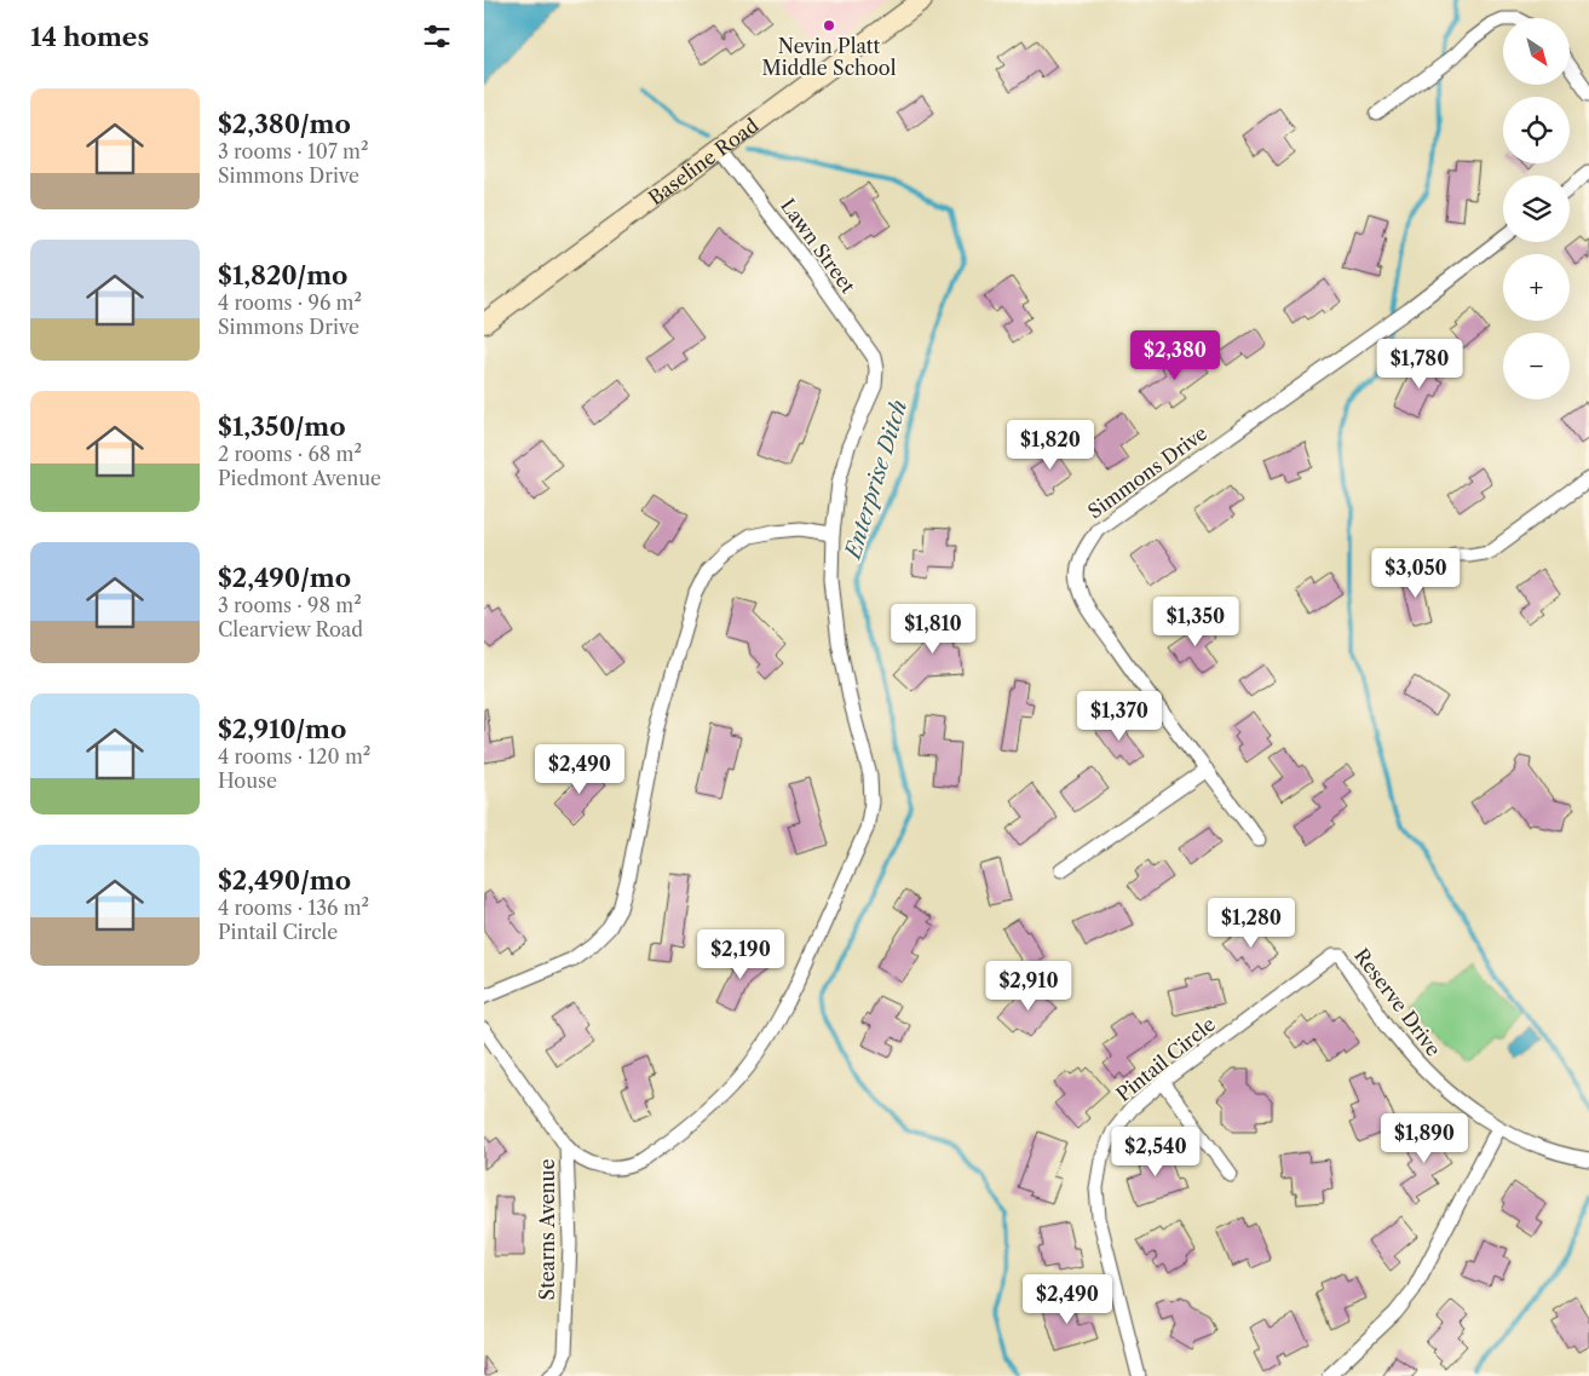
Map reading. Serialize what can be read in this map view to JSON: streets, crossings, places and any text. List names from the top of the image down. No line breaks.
{"streets":{"street":["Baseline Road","Lawn Street","Simmons Drive","Reserve Drive","Pintail Circle","Stearns Avenue"]},"crossings":[["Baseline Road","Lawn Street"],["Reserve Drive","Pintail Circle"]],"water":["Enterprise Ditch"],"places":["Nevin Platt Middle School"],"north":"bottom right","page":{"heading":"14 homes","map_buttons":["+","−"],"list":[{"name":"$2,380/mo","note":"3 rooms · 107 m² · Simmons Drive"},{"name":"$1,820/mo","note":"4 rooms · 96 m² · Simmons Drive"},{"name":"$1,350/mo","note":"2 rooms · 68 m² · Piedmont Avenue"},{"name":"$2,490/mo","note":"3 rooms · 98 m² · Clearview Road"},{"name":"$2,910/mo","note":"4 rooms · 120 m² · House"},{"name":"$2,490/mo","note":"4 rooms · 136 m² · Pintail Circle"}],"price":["$2,380","$1,780","$1,820","$3,050","$1,350","$1,810","$1,370","$2,490","$1,280","$2,190","$2,910","$1,890","$2,540","$2,490"]}}
